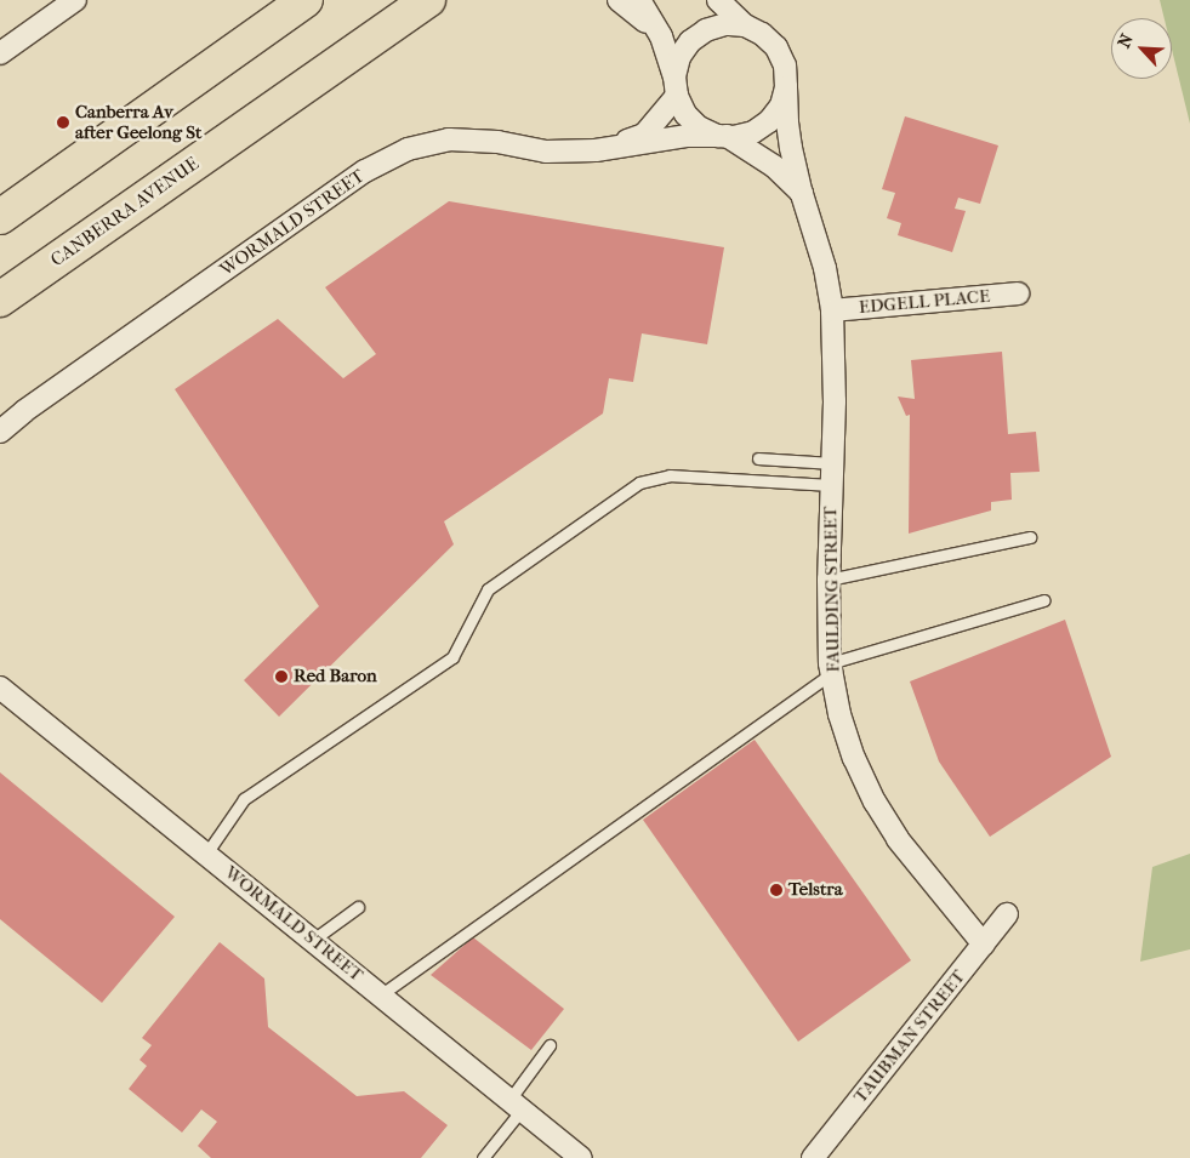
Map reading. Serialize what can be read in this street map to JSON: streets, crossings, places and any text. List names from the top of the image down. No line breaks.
{"streets":{"highway":["CANBERRA AVENUE"],"street":["WORMALD STREET","EDGELL PLACE","FAULDING STREET","TAUBMAN STREET"]},"crossings":[["WORMALD STREET","FAULDING STREET"],["EDGELL PLACE","FAULDING STREET"],["FAULDING STREET","TAUBMAN STREET"]],"places":["Canberra Av after Geelong St","Red Baron","Telstra"],"north":"top left"}
